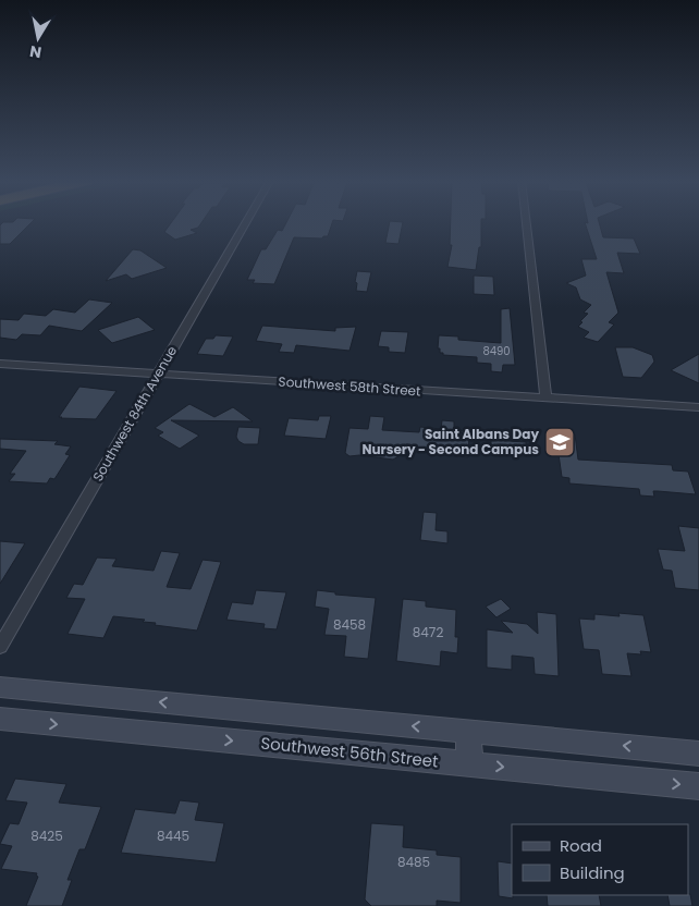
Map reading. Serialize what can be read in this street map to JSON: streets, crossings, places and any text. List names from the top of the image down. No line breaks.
{"streets":{"main road":["Southwest 56th Street"],"street":["Southwest 58th Street","Southwest 84th Avenue"]},"crossings":[["Southwest 58th Street","Southwest 84th Avenue"]],"places":{"school or university":["Saint Albans Day Nursery - Second Campus"]},"house_numbers":["8490","8458","8472","8425","8445","8485"],"legend":["Road","Building"],"north":"bottom"}
